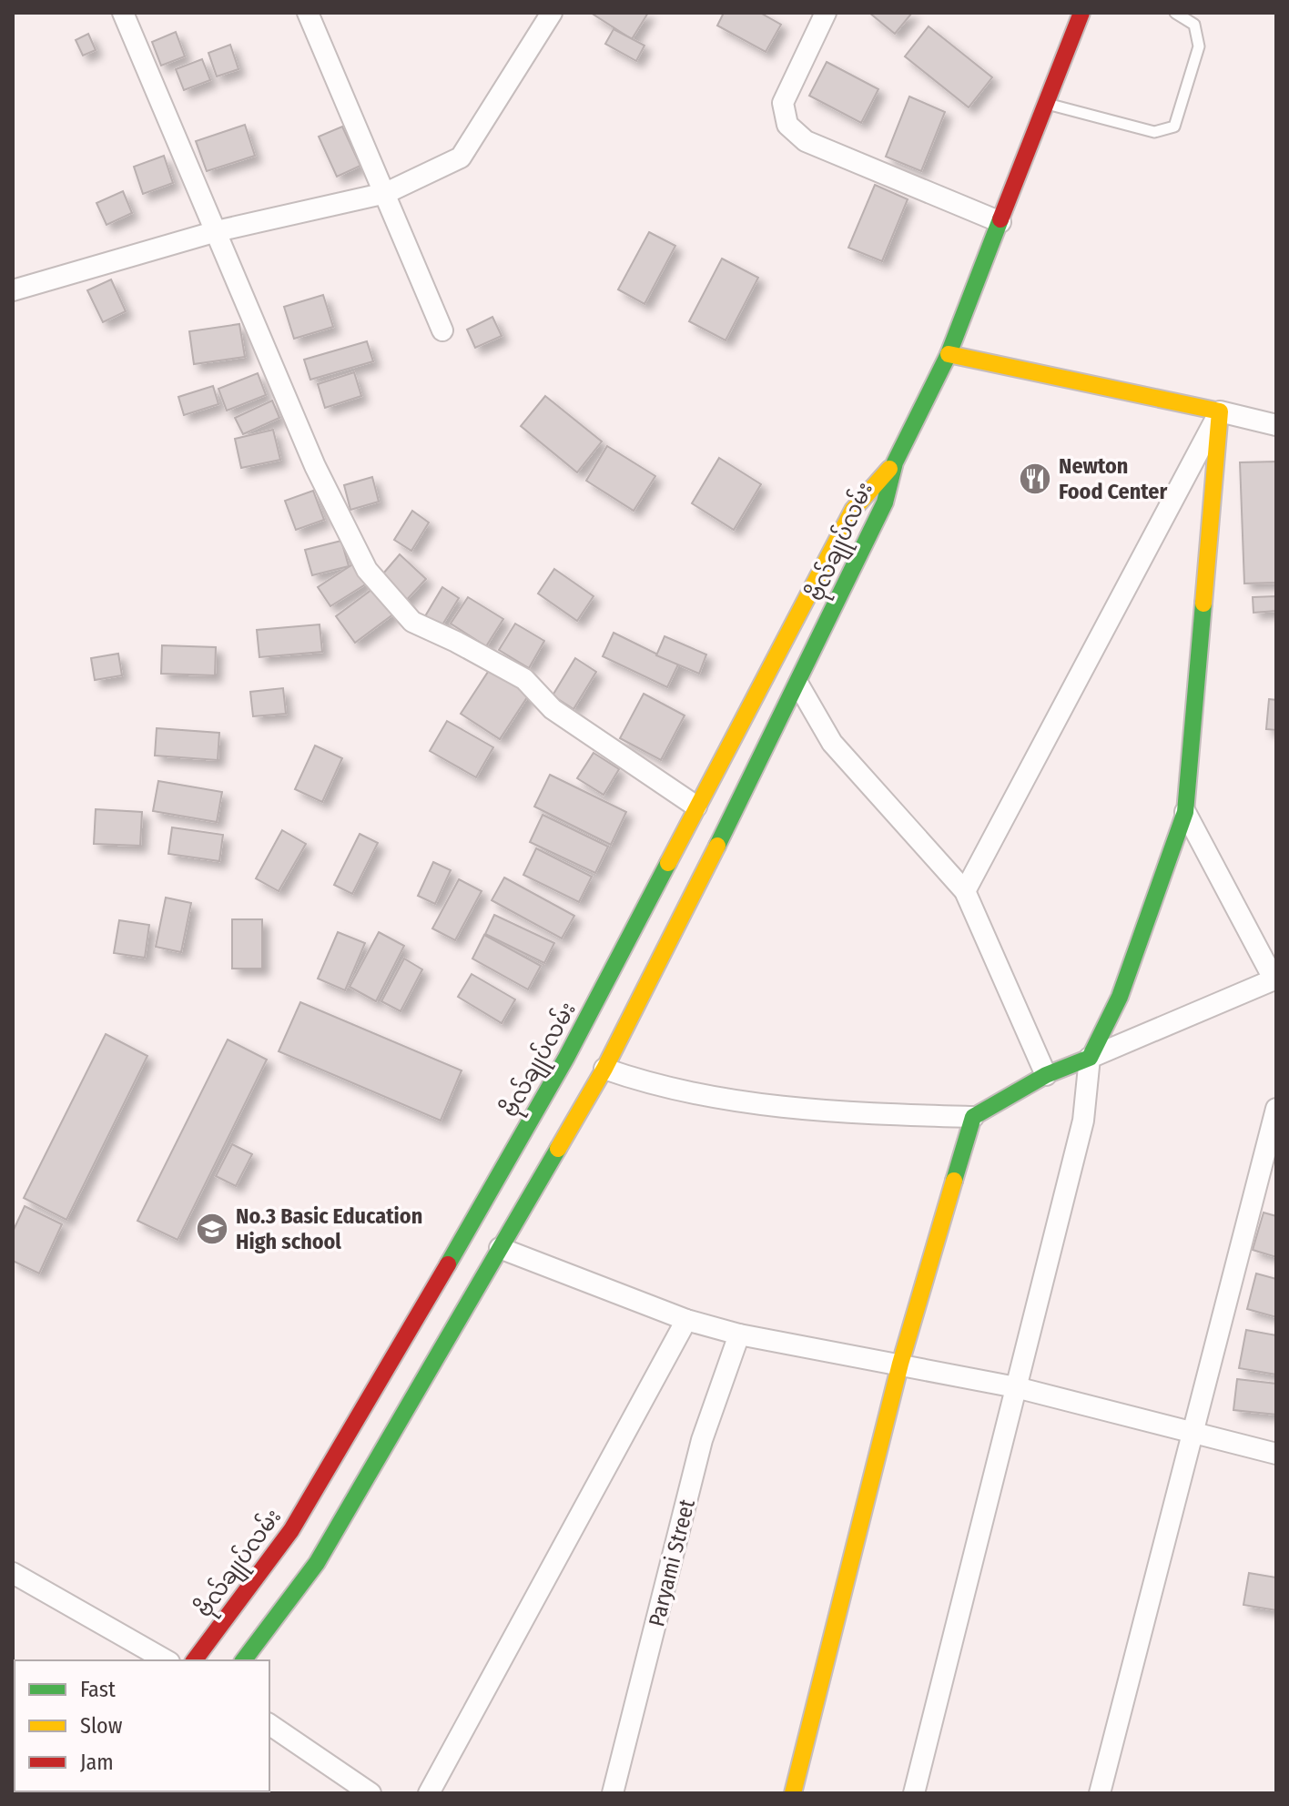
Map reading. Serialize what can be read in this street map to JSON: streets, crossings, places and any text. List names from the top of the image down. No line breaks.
{"streets":{"main road":["ဗိုလ်ချုပ်လမ်း"],"street":["Paryami Street"]},"places":{"restaurant":["Newton Food Center"],"school or university":["No.3 Basic Education High school"]},"legend":["Fast","Slow","Jam"]}
